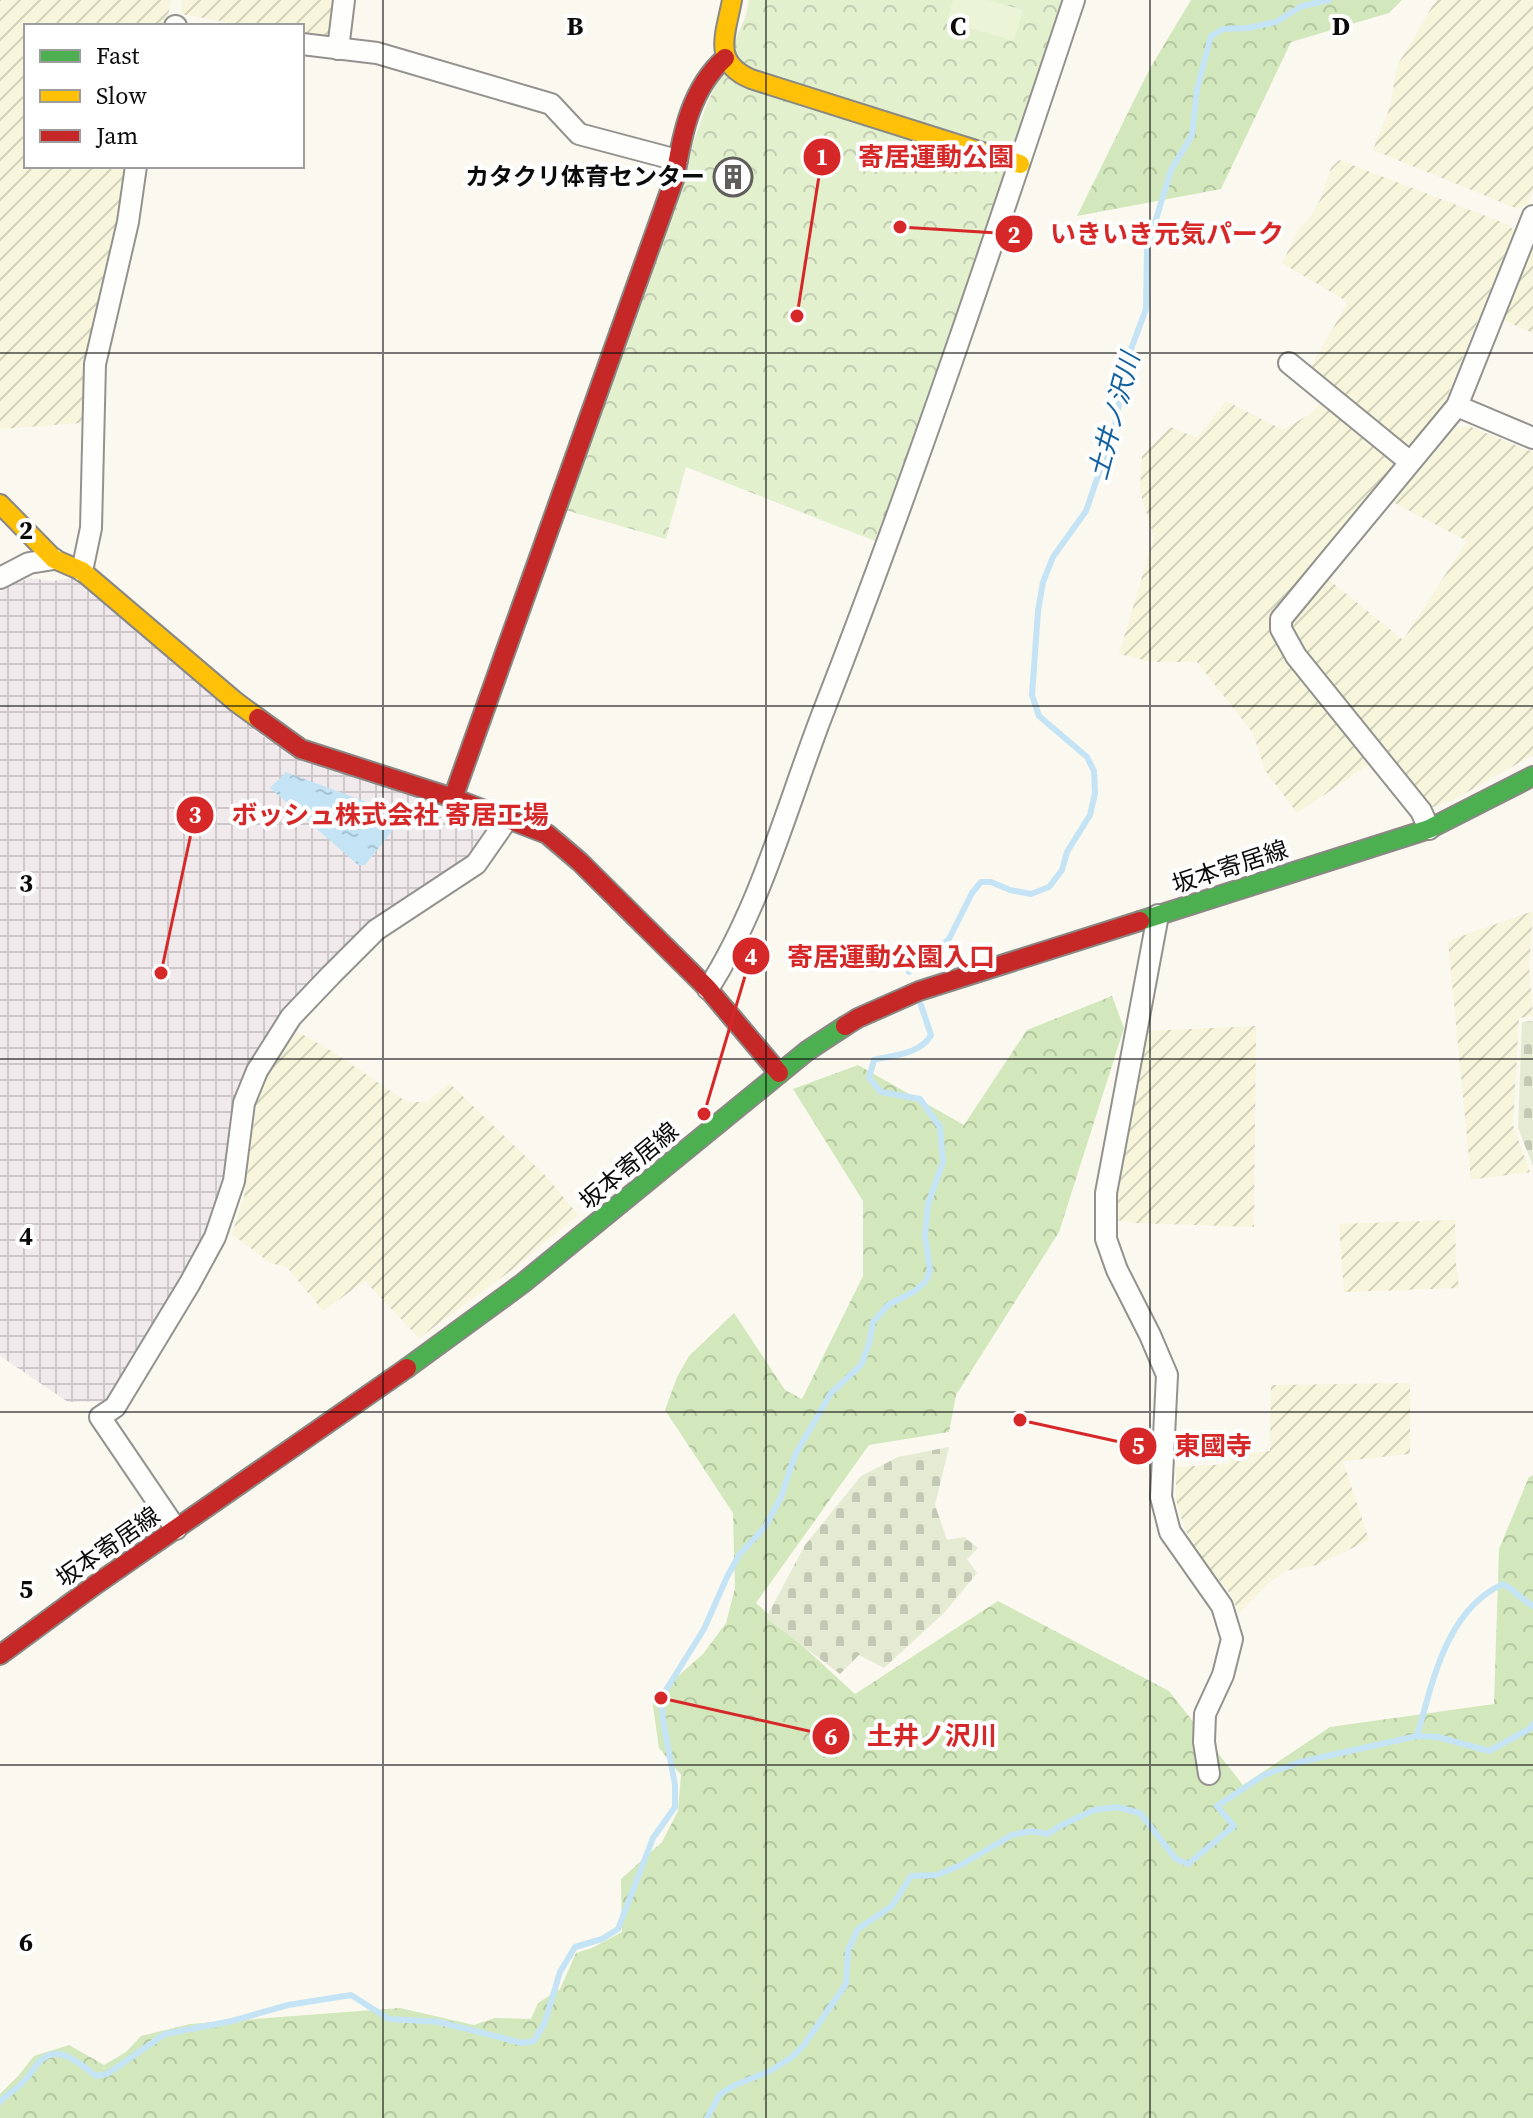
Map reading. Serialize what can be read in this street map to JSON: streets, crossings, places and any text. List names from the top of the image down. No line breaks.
{"streets":{"street":["坂本寄居線"]},"water":["土井ノ沢川"],"places":{"building":["カタクリ体育センター"],"other":["いきいき元気パーク","寄居運動公園","ボッシュ株式会社 寄居工場","寄居運動公園入口","東國寺","土井ノ沢川"]},"legend":["Fast","Slow","Jam"],"grid":{"columns":["B","C","D"],"rows":["2","3","4","5","6"]}}
